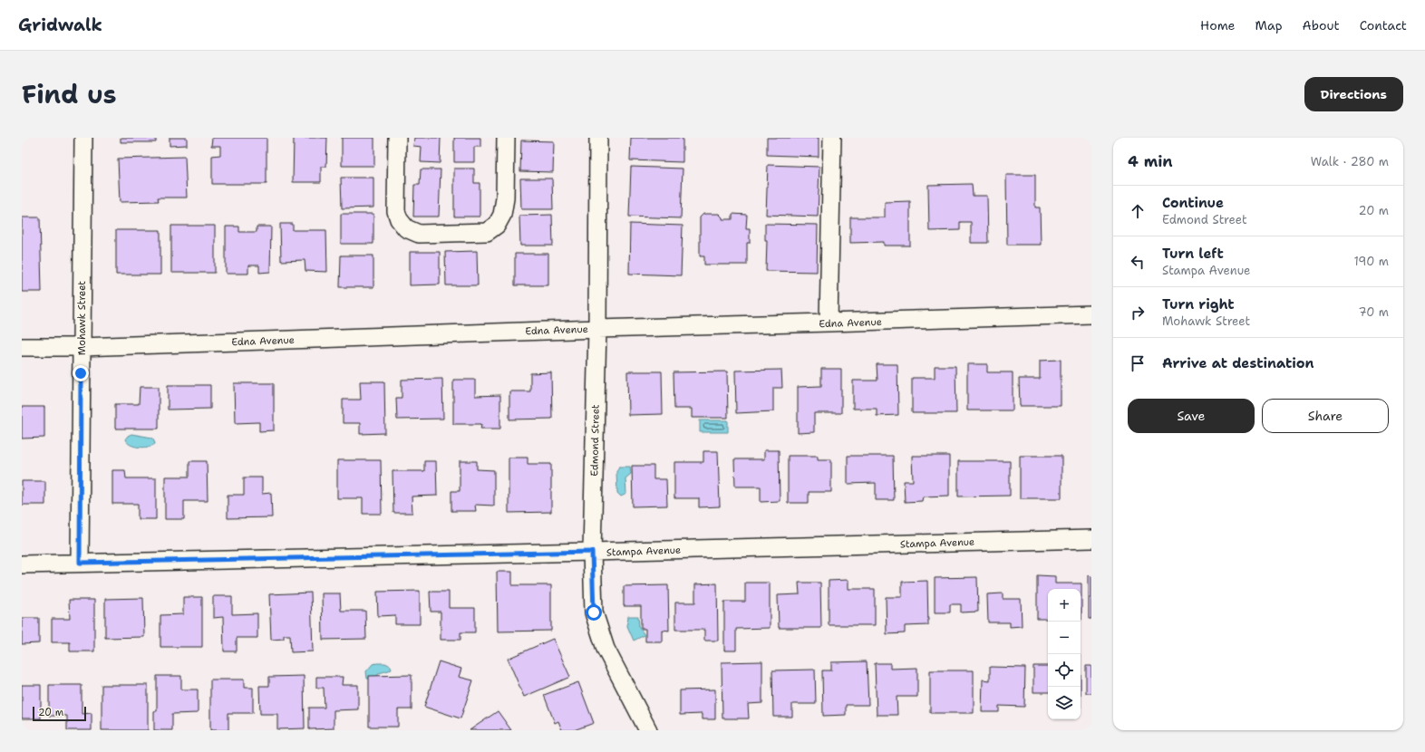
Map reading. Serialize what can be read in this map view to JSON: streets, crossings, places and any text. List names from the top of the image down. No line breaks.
{"streets":{"street":["Mohawk Street","Edna Avenue","Edmond Street","Stampa Avenue"]},"crossings":[["Mohawk Street","Edna Avenue"],["Mohawk Street","Stampa Avenue"],["Edna Avenue","Edmond Street"],["Edmond Street","Stampa Avenue"]],"scale_bar":"20 m","page":{"header":"Gridwalk","nav":["Home","Map","About","Contact"],"title":"Find us","buttons":["Directions",["Save","Share"]],"heading":["4 min","Walk · 280 m"],"list":[["Continue","Edmond Street","20 m"],["Turn left","Stampa Avenue","190 m"],["Turn right","Mohawk Street","70 m"],"Arrive at destination"],"map_buttons":["+","−"],"scale":"20 m"}}
